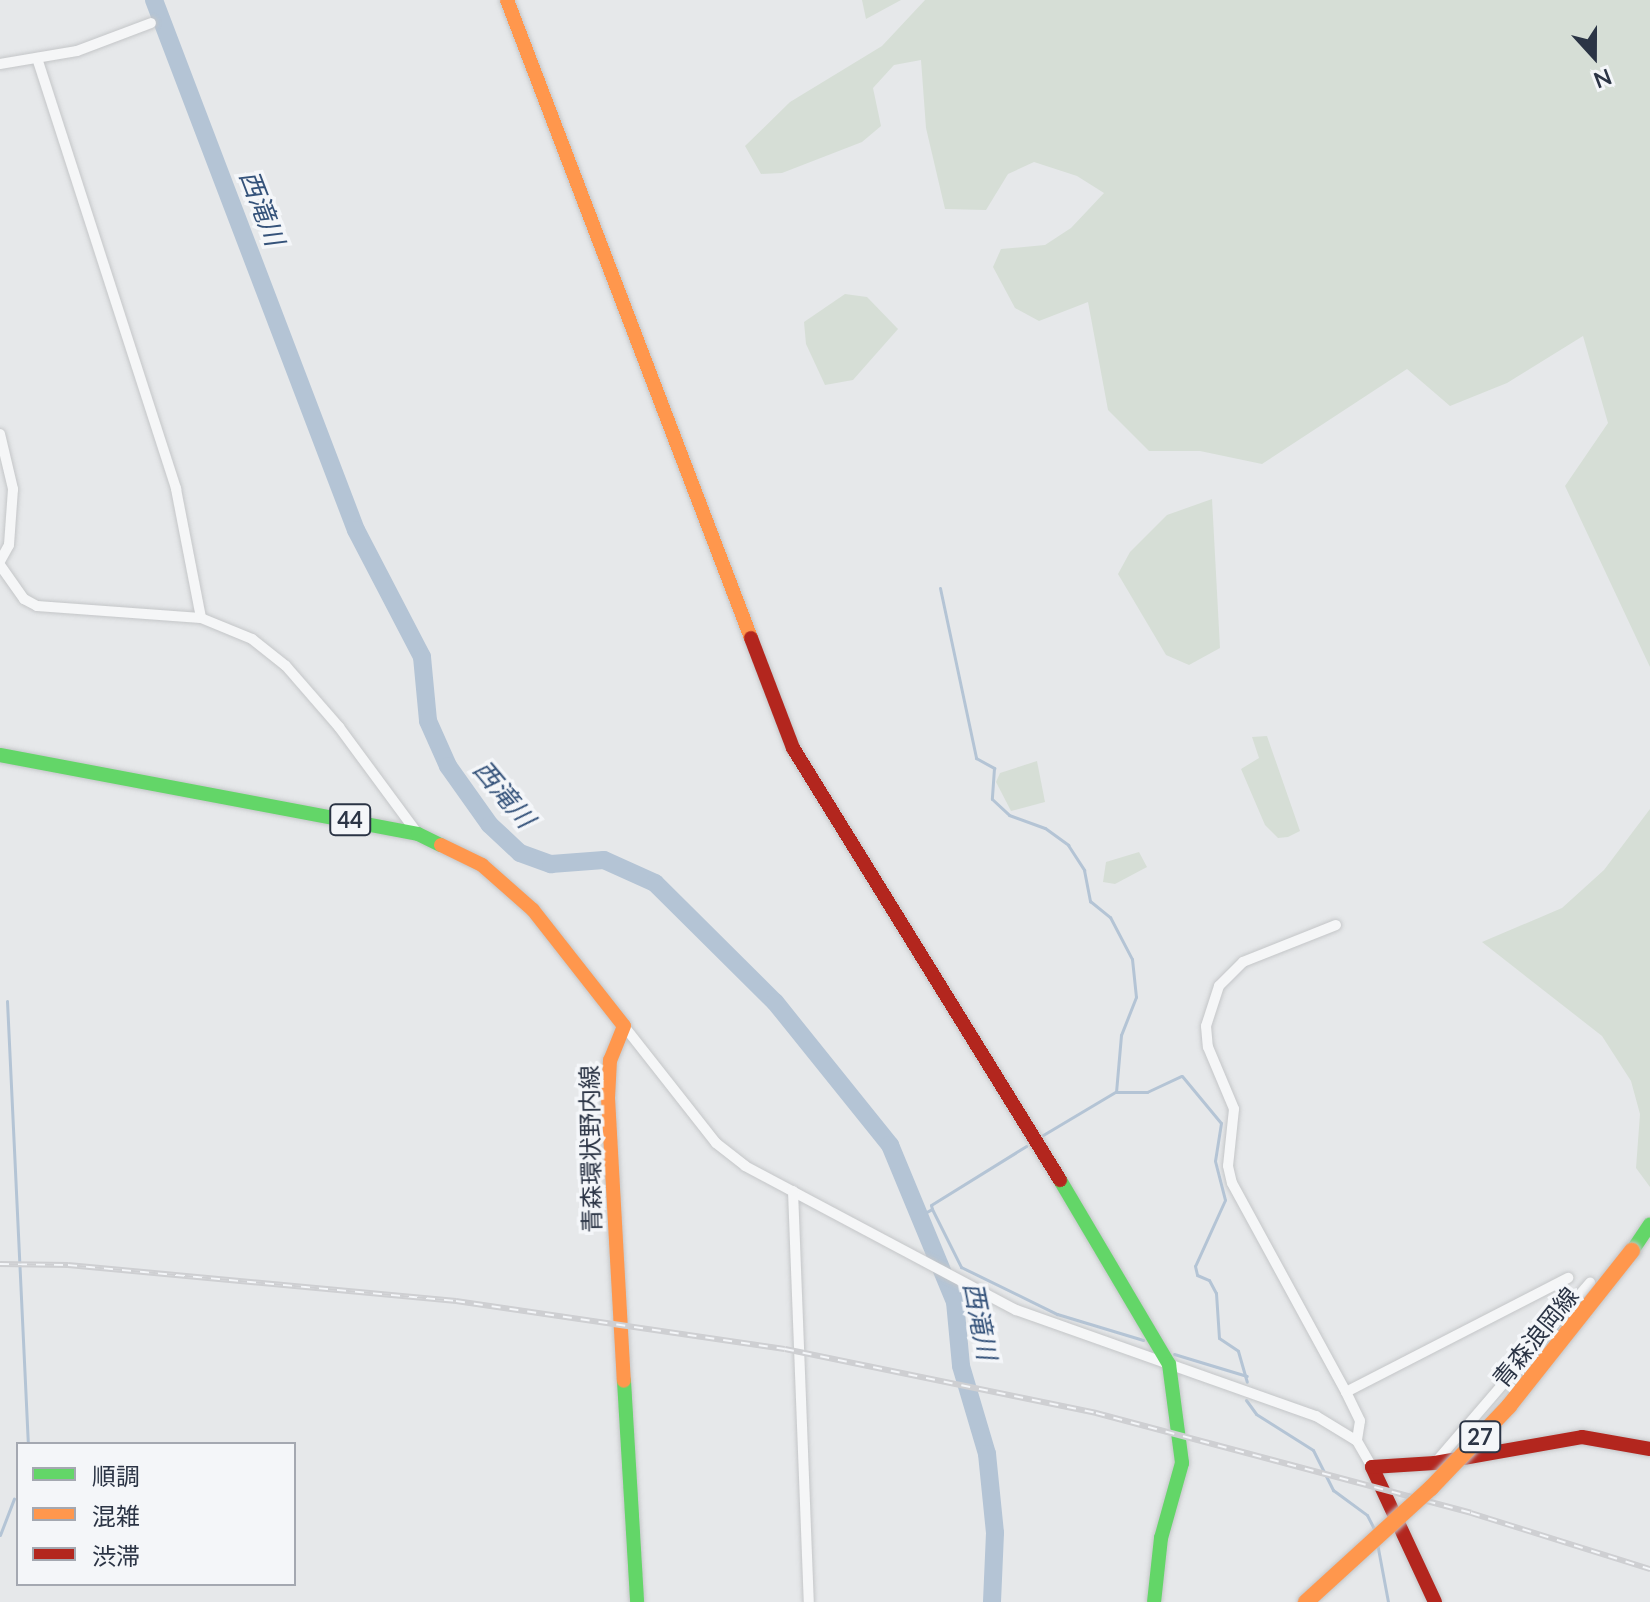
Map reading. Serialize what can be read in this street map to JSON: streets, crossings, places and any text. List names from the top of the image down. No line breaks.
{"streets":{"street":["44","青森環状野内線","青森浪岡線","27"]},"crossings":[["44","青森環状野内線"]],"water":["西滝川"],"legend":["順調","混雑","渋滞"],"north":"bottom"}
